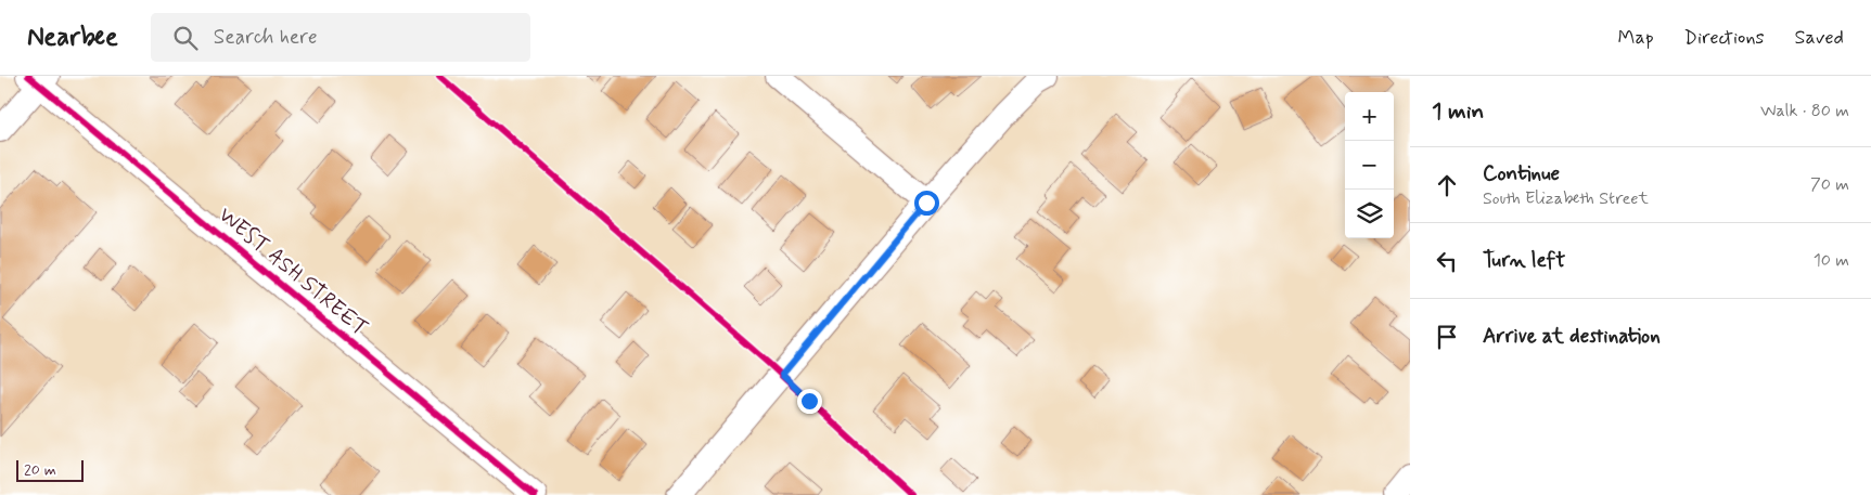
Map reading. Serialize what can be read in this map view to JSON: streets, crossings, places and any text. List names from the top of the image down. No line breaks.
{"streets":{"street":["WEST ASH STREET"]},"scale_bar":"20 m","page":{"header":"Nearbee","search":"Search here","nav":["Map","Directions","Saved"],"heading":["1 min","Walk · 80 m"],"map_buttons":["+","−"],"list":[["Continue","South Elizabeth Street","70 m"],["Turn left","10 m"],"Arrive at destination"],"scale":"20 m"}}
